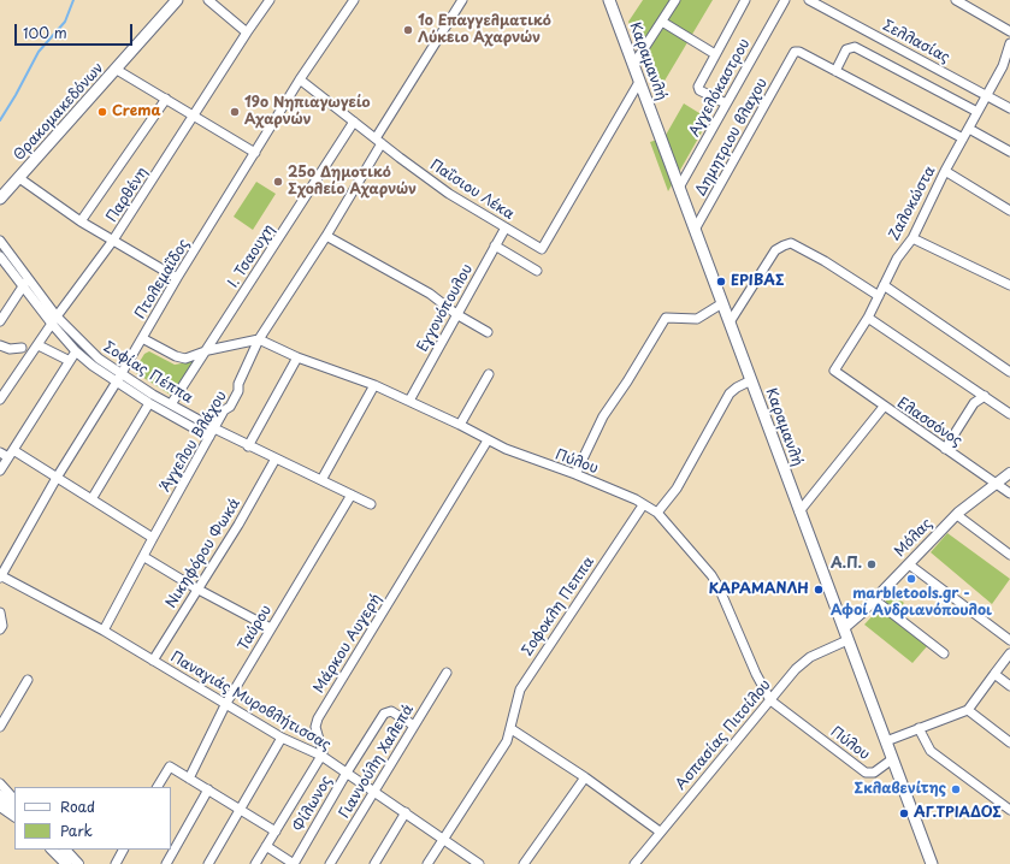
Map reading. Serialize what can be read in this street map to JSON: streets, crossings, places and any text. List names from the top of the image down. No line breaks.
{"streets":{"main road":["Καραμανλή","Θρακομακεδόνων"],"street":["Σελλασίας","Αγγελόκαστρου","Δημητριου βλαχου","Παΐσιου Λέκα","Παρθένη","Ζαλοκώστα","Ι. Τσαουχη","Πτολεμαΐδος","Εγγονόπουλου","Σοφίας Πέππα","Ελασσόνος","Άγγελου Βλάχου","Πύλου","Μόλας","Νικηφόρου Φωκά","Σοφοκλη Πεππα","Ταύρου","Μάρκου Αυγερή","Παναγιάς Μυροβλήτισσας","Ασπασίας Πιτσίλου","Γιαννούλη Χαλεπά","Φίλωνος"]},"crossings":[["Σελλασίας","Ζαλοκώστα"],["Καραμανλή","Αγγελόκαστρου"],["Καραμανλή","Δημητριου βλαχου"],["Καραμανλή","Παΐσιου Λέκα"],["Καραμανλή","Πύλου"],["Καραμανλή","Μόλας"],["Καραμανλή","Ασπασίας Πιτσίλου"],["Παΐσιου Λέκα","Ι. Τσαουχη"],["Παΐσιου Λέκα","Πτολεμαΐδος"],["Παΐσιου Λέκα","Εγγονόπουλου"],["Παΐσιου Λέκα","Άγγελου Βλάχου"],["Παρθένη","Σοφίας Πέππα"],["Ζαλοκώστα","Ελασσόνος"],["Ι. Τσαουχη","Σοφίας Πέππα"],["Πτολεμαΐδος","Σοφίας Πέππα"],["Πτολεμαΐδος","Παναγιάς Μυροβλήτισσας"],["Εγγονόπουλου","Πύλου"],["Σοφίας Πέππα","Άγγελου Βλάχου"],["Σοφίας Πέππα","Νικηφόρου Φωκά"],["Σοφίας Πέππα","Ταύρου"],["Ελασσόνος","Μόλας"],["Άγγελου Βλάχου","Πύλου"],["Άγγελου Βλάχου","Παναγιάς Μυροβλήτισσας"],["Πύλου","Σοφοκλη Πεππα"],["Πύλου","Μάρκου Αυγερή"],["Πύλου","Ασπασίας Πιτσίλου"],["Νικηφόρου Φωκά","Παναγιάς Μυροβλήτισσας"],["Σοφοκλη Πεππα","Παναγιάς Μυροβλήτισσας"],["Ταύρου","Παναγιάς Μυροβλήτισσας"],["Μάρκου Αυγερή","Παναγιάς Μυροβλήτισσας"],["Παναγιάς Μυροβλήτισσας","Γιαννούλη Χαλεπά"],["Παναγιάς Μυροβλήτισσας","Φίλωνος"],["Γιαννούλη Χαλεπά","Φίλωνος"]],"places":["1ο Επαγγελματικό Λύκειο Αχαρνών","Crema","19ο Νηπιαγωγείο Αχαρνών","25ο Δημοτικό Σχολείο Αχαρνών","ΕΡΙΒΑΣ","Α.Π.","marbletools.gr - Αφοί Ανδριανόπουλοι","ΚΑΡΑΜΑΝΛΗ","Σκλαβενίτης","ΑΓ.ΤΡΙΑΔΟΣ"],"legend":["Road","Park"],"scale_bar":"100 m"}
